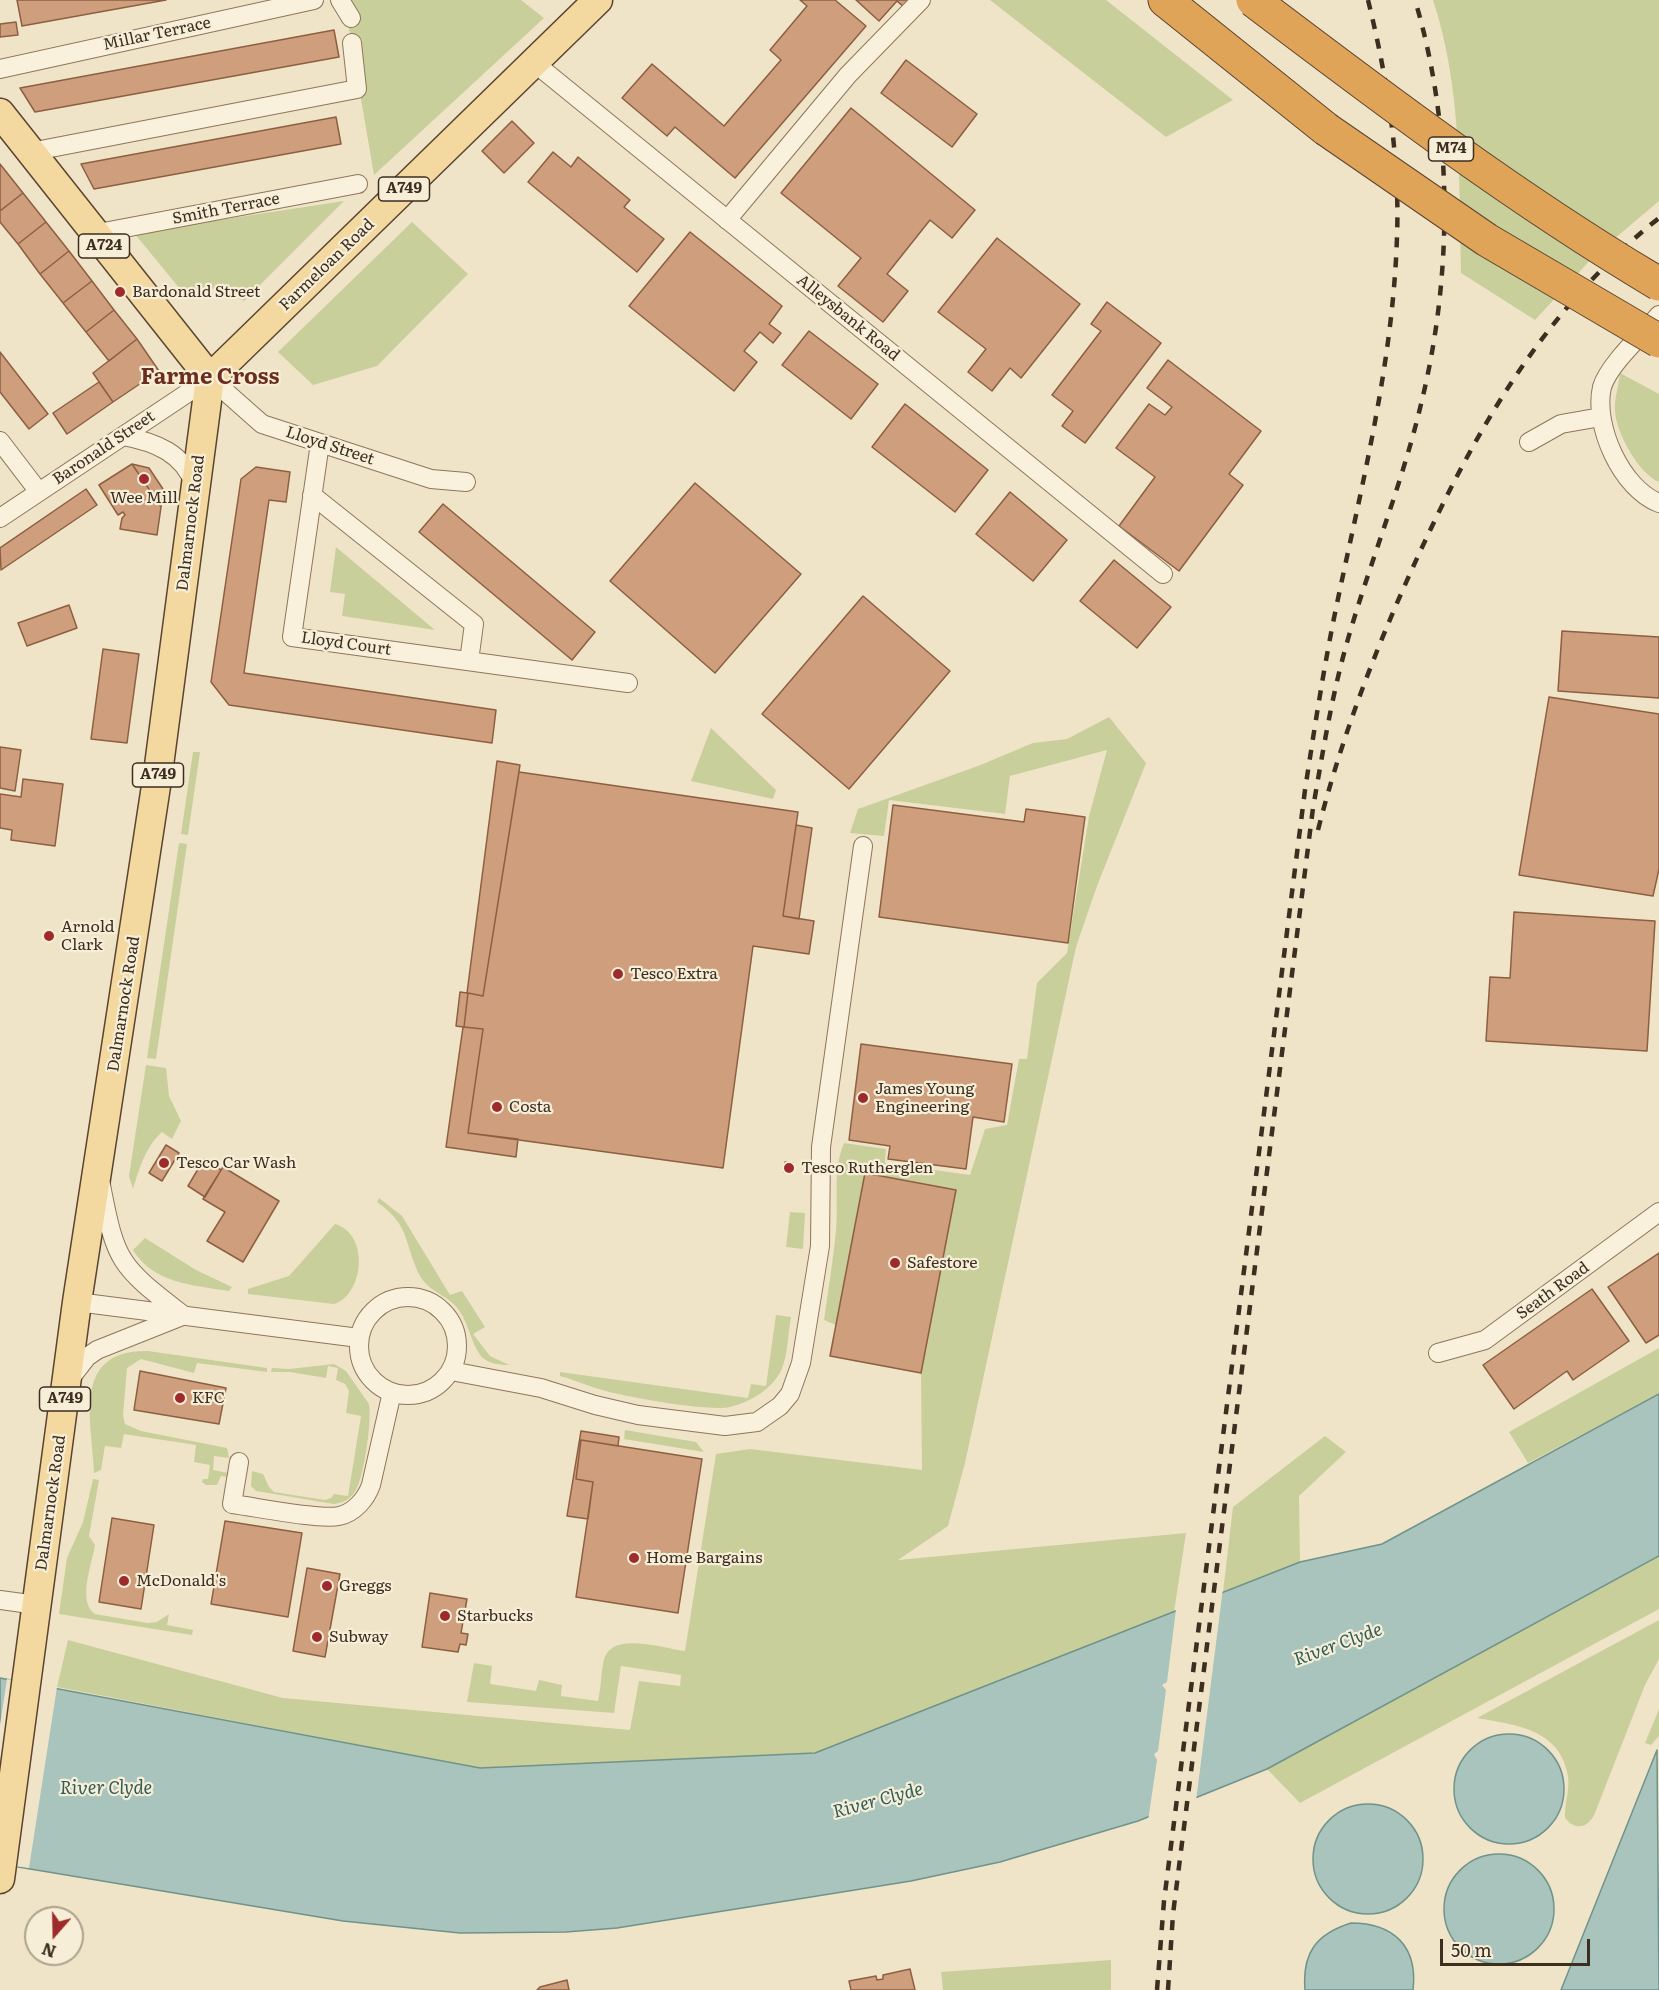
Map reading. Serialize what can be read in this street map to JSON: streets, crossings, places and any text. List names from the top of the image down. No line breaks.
{"streets":{"highway":["M74"],"main road":["A749","A724","Farmeloan Road","Dalmarnock Road"],"street":["Millar Terrace","Smith Terrace","Alleysbank Road","Lloyd Street","Baronald Street","Lloyd Court","Seath Road"]},"crossings":[["A749","Dalmarnock Road"],["Smith Terrace","A724"],["A724","Farmeloan Road"],["A724","Lloyd Street"],["A724","Baronald Street"],["A724","Dalmarnock Road"],["Farmeloan Road","Alleysbank Road"],["Farmeloan Road","Lloyd Street"],["Farmeloan Road","Baronald Street"],["Farmeloan Road","Dalmarnock Road"],["Lloyd Street","Baronald Street"],["Lloyd Street","Dalmarnock Road"],["Lloyd Street","Lloyd Court"],["Baronald Street","Dalmarnock Road"]],"districts":["Farme Cross"],"water":["River Clyde"],"places":["Bardonald Street","Wee Mill","Arnold Clark","Tesco Extra","James Young Engineering","Costa","Tesco Car Wash","Tesco Rutherglen","Safestore","KFC","Home Bargains","McDonald's","Greggs","Starbucks","Subway"],"scale_bar":"50 m","north":"bottom"}
